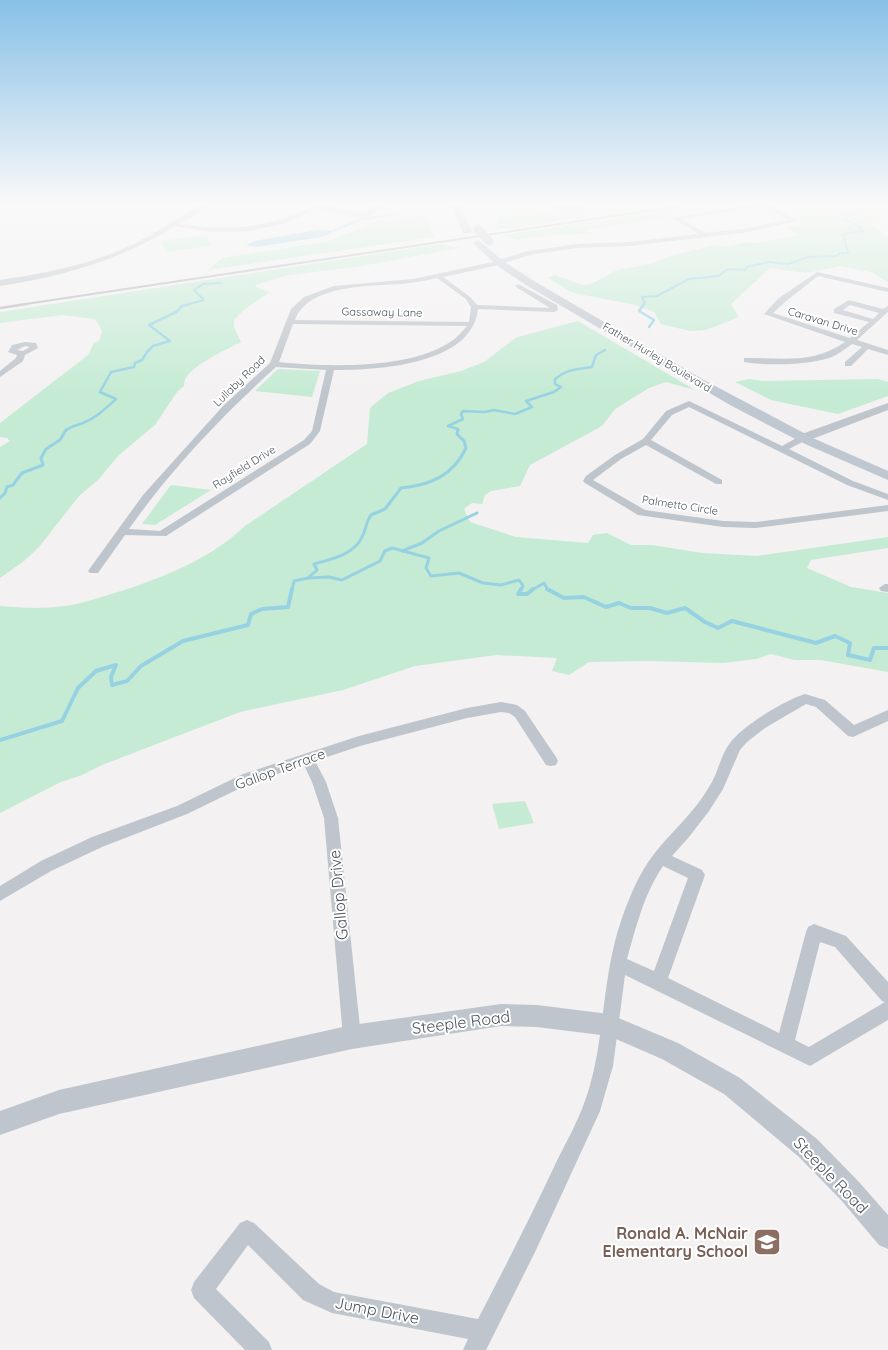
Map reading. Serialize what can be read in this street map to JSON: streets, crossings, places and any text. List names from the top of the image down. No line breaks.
{"streets":{"main road":["Father Hurley Boulevard"],"street":["Gassaway Lane","Caravan Drive","Lullaby Road","Rayfield Drive","Palmetto Circle","Gallop Terrace","Gallop Drive","Steeple Road","Jump Drive"]},"crossings":[["Gassaway Lane","Lullaby Road"],["Lullaby Road","Rayfield Drive"],["Gallop Terrace","Gallop Drive"],["Gallop Drive","Steeple Road"]],"places":{"school or university":["Ronald A. McNair Elementary School"]}}
